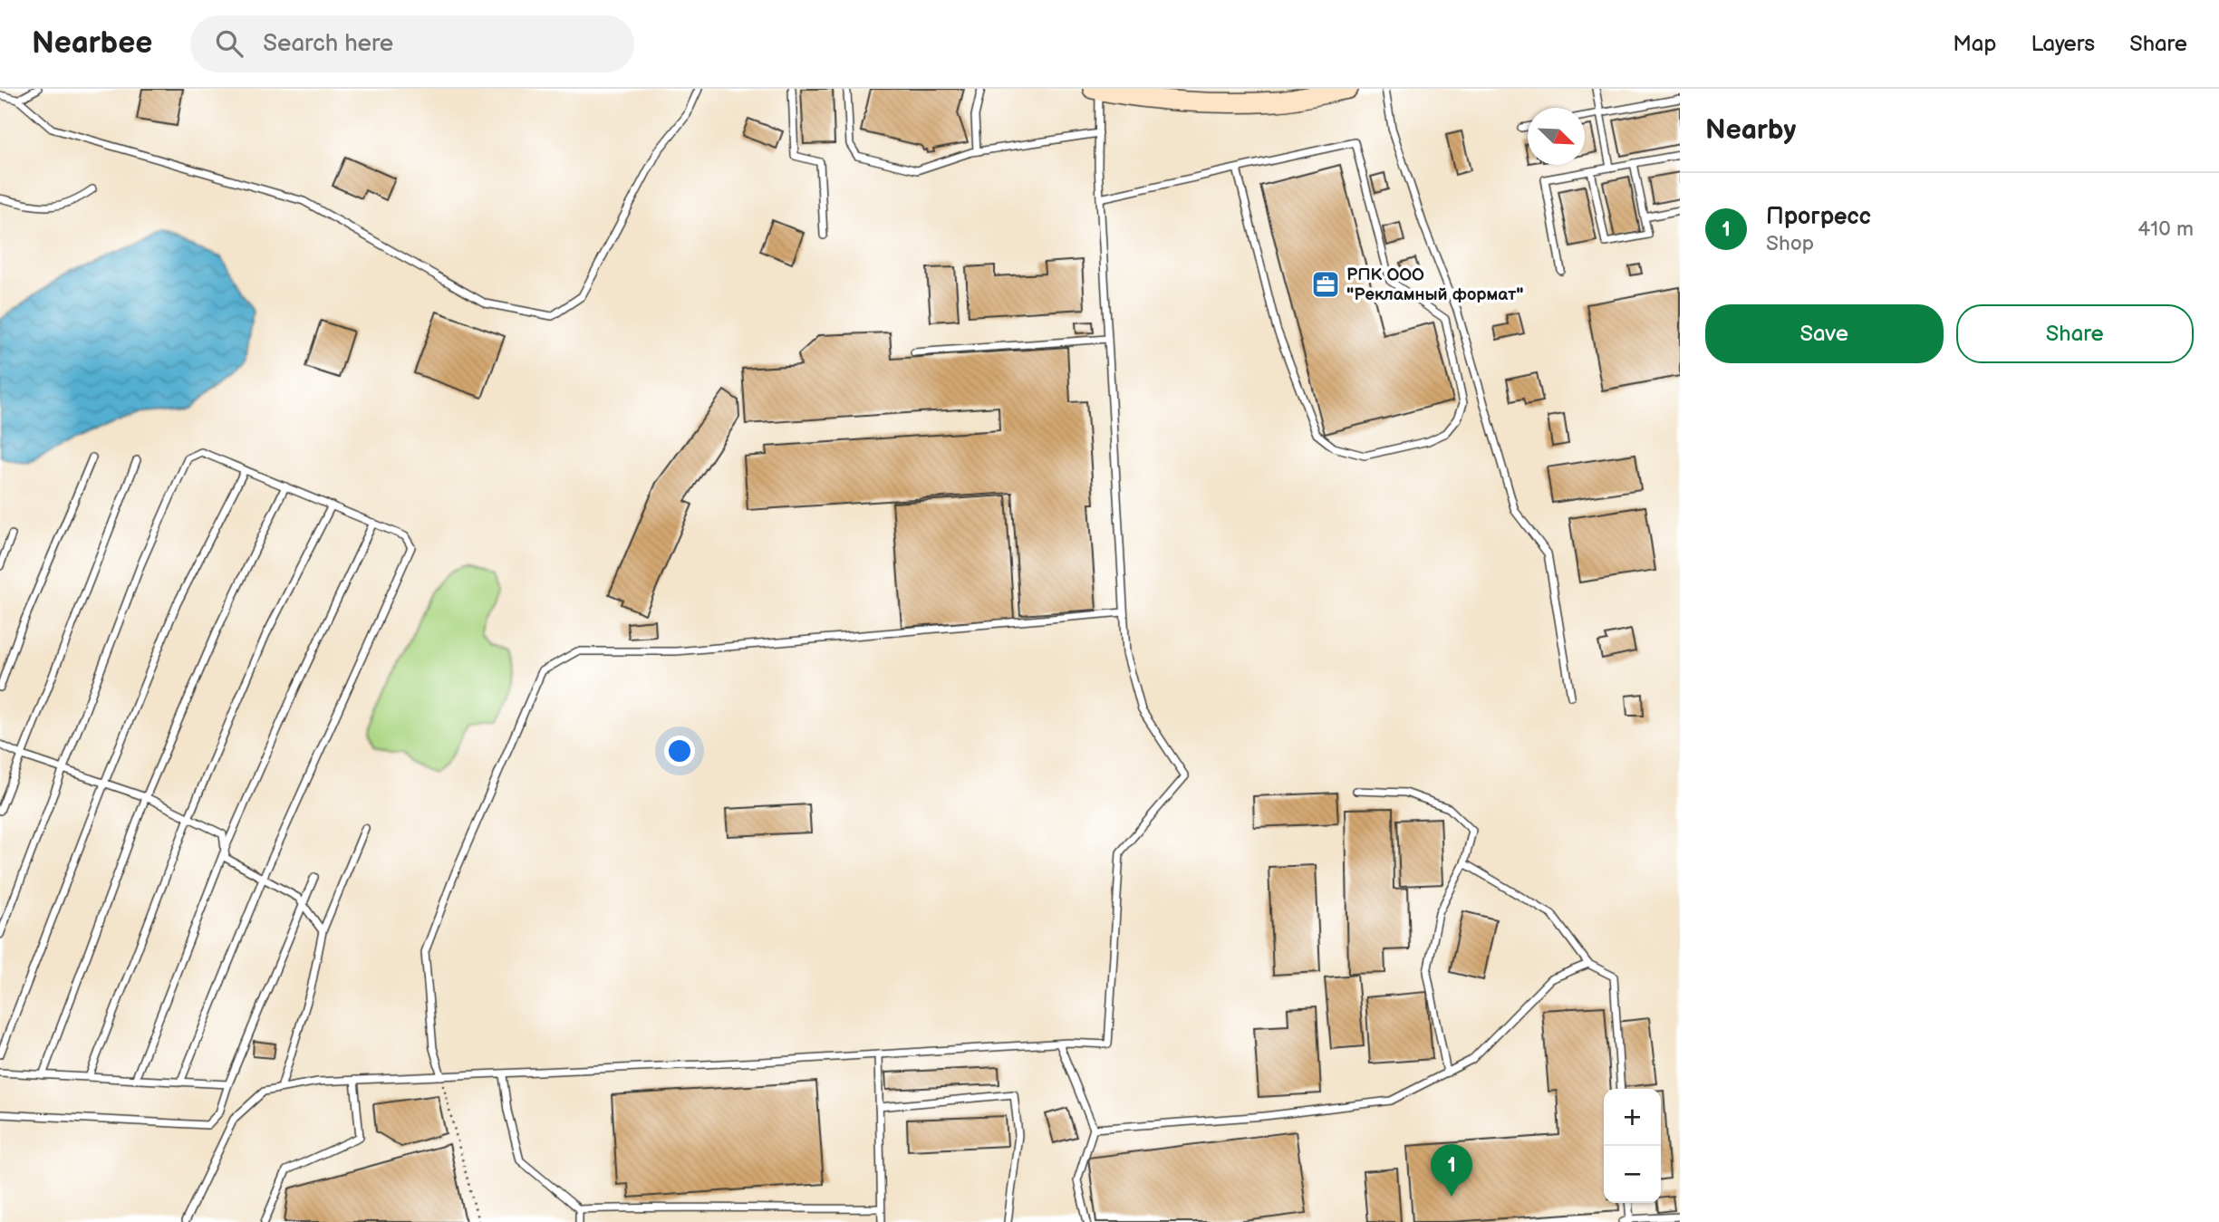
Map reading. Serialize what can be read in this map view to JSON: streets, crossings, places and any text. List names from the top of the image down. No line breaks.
{"places":{"office":["РПК ООО \"Рекламный формат\""]},"north":"bottom right","page":{"header":"Nearbee","search":"Search here","nav":["Map","Layers","Share"],"heading":"Nearby","list":[{"mark":"1","name":"Прогресс","note":"Shop","value":"410 m"}],"buttons":["Save","Share"],"map_buttons":["+","−"],"pins":"1"}}
